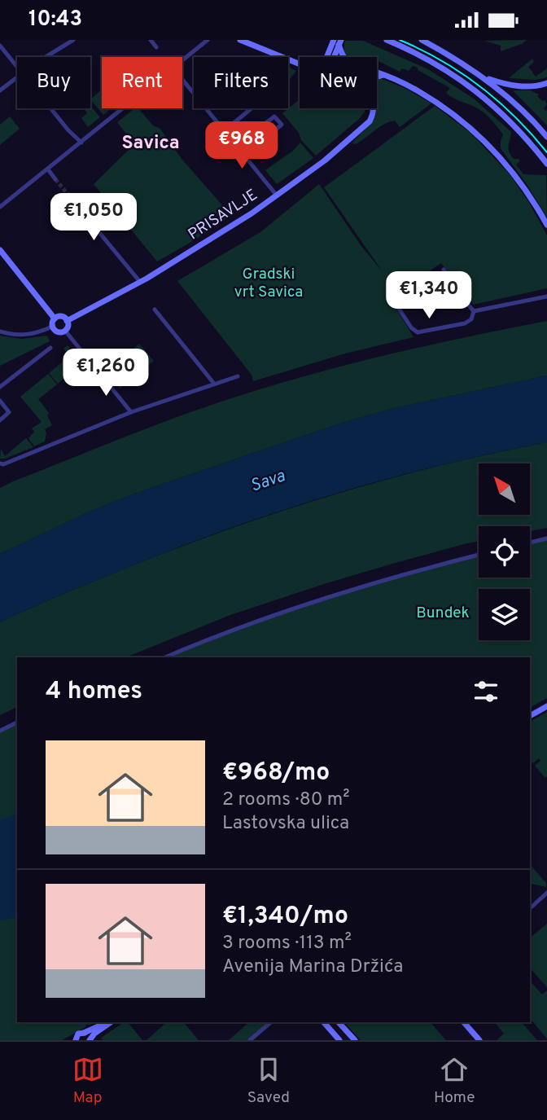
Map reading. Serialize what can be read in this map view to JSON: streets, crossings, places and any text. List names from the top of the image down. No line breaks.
{"streets":{"street":["PRISAVLJE"]},"districts":["Savica"],"water":["Sava"],"parks":["Gradski vrt Savica","Bundek"],"north":"top left","page":{"status":"10:43","chip":["Buy","Rent","Filters","New"],"price":["€968","€1,050","€1,340","€1,260"],"heading":"4 homes","list":[{"name":"€968/mo","note":"2 rooms · 80 m² · Lastovska ulica"},{"name":"€1,340/mo","note":"3 rooms · 113 m² · Avenija Marina Držića"}],"tabs":["Map","Saved","Home"]}}
